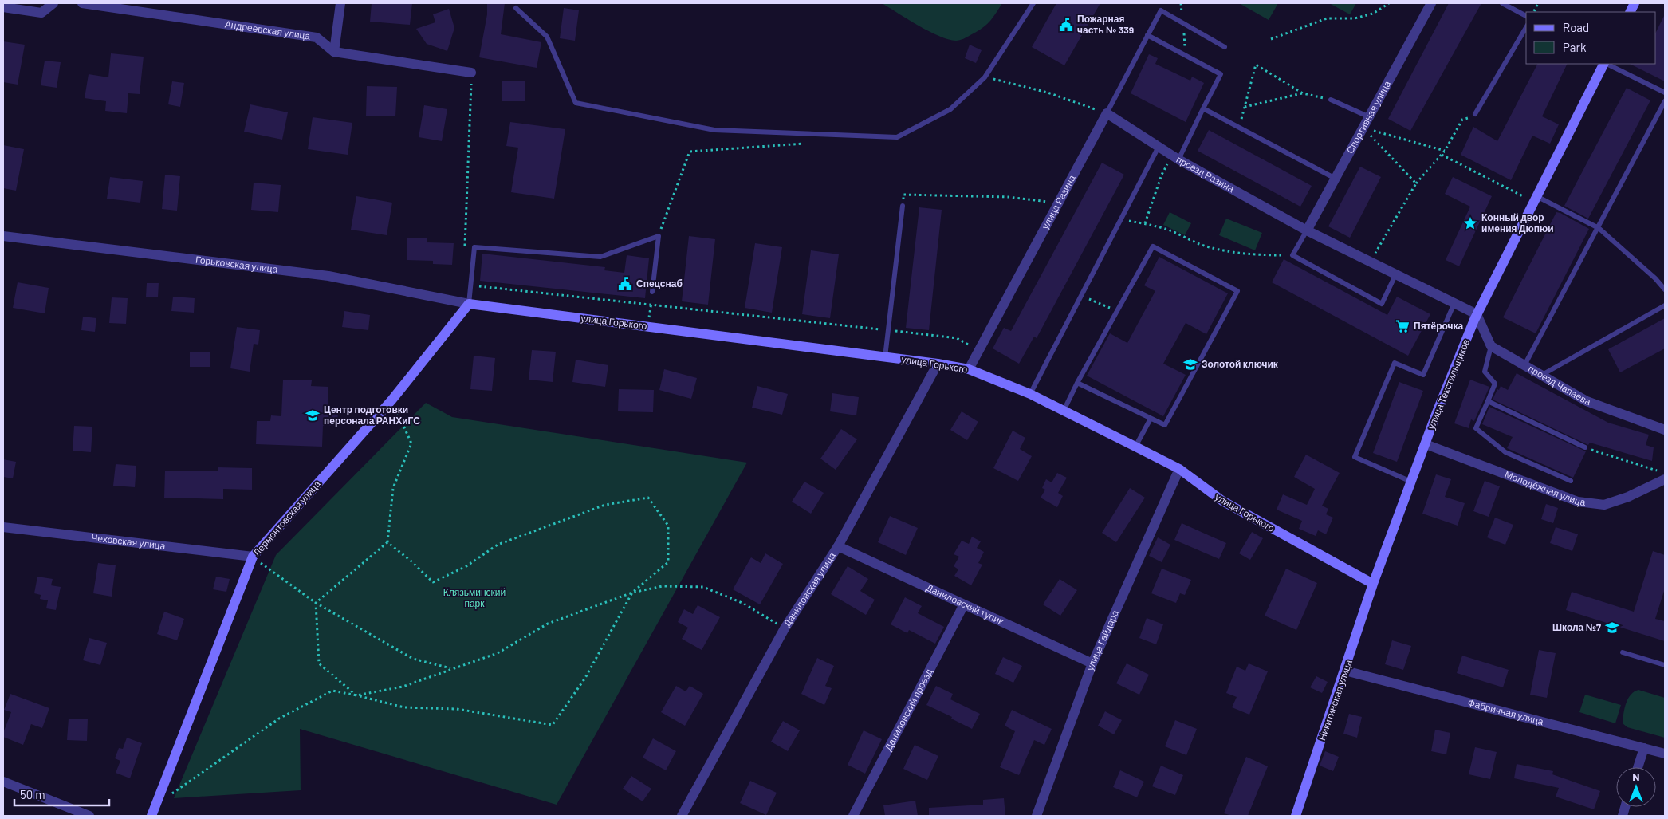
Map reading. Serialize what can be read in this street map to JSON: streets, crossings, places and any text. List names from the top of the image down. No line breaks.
{"streets":{"street":["Андреевская улица","Спортивная улица","проезд Разина","улица Разина","Горьковская улица","улица Горького","улица Текстильщиков","проезд Чапаева","Молодёжная улица","Лермонтовская улица","Чеховская улица","Даниловская улица","Даниловский тупик","улица Гайдара","Никитинская улица","Даниловский проезд","Фабричная улица"]},"crossings":[["Спортивная улица","проезд Разина"],["проезд Разина","улица Разина"],["проезд Разина","улица Текстильщиков"],["улица Разина","улица Горького"],["Горьковская улица","улица Горького"],["Горьковская улица","Лермонтовская улица"],["улица Горького","улица Текстильщиков"],["улица Горького","Лермонтовская улица"],["улица Горького","Даниловская улица"],["улица Горького","улица Гайдара"],["улица Горького","Никитинская улица"],["улица Текстильщиков","Молодёжная улица"],["улица Текстильщиков","Никитинская улица"],["Лермонтовская улица","Чеховская улица"],["Даниловская улица","Даниловский тупик"],["Даниловский тупик","улица Гайдара"],["Даниловский тупик","Даниловский проезд"],["Никитинская улица","Фабричная улица"]],"parks":["Клязьминский парк"],"places":{"public building":["Пожарная часть № 339","Спецснаб"],"place":["Конный двор имения Дюпюи"],"supermarket":["Пятёрочка"],"school or university":["Золотой ключик","Центр подготовки персонала РАНХиГС","Школа №7"]},"legend":["Road","Park"],"scale_bar":"50 m","north":"top"}
